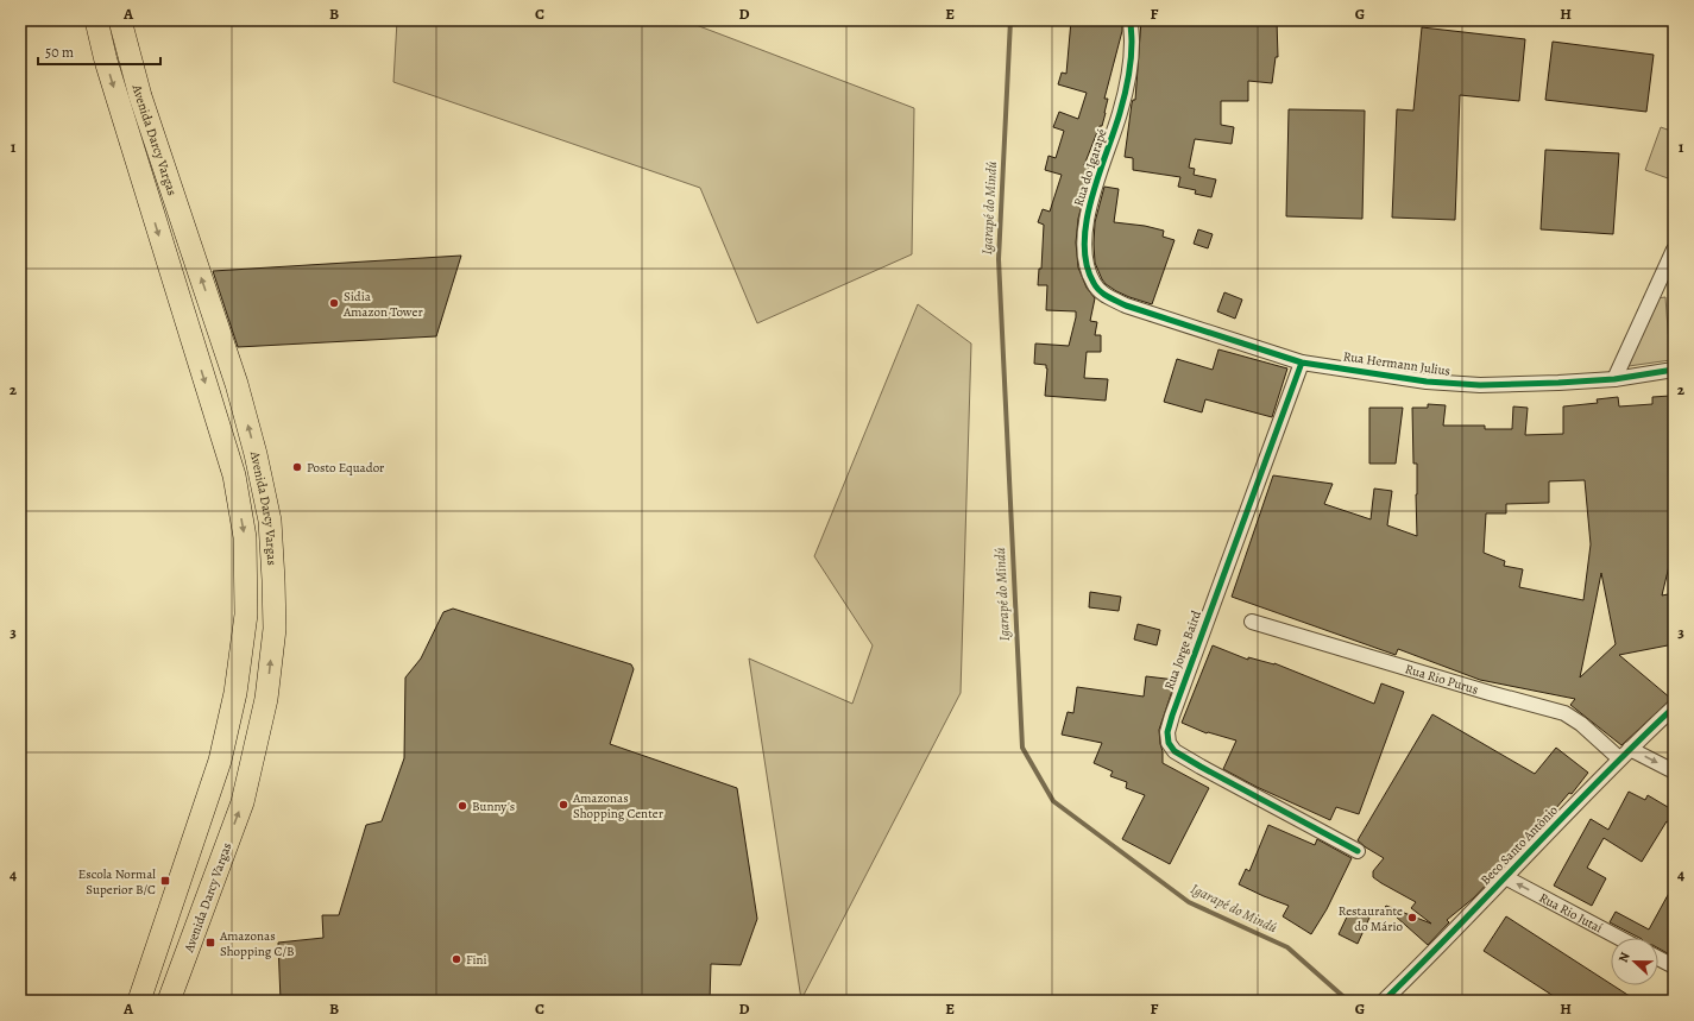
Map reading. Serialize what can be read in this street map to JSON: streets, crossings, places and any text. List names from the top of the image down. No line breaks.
{"streets":{"main road":["Avenida Darcy Vargas"],"street":["Rua do Igarapé","Rua Hermann Julius","Rua Jorge Baird","Rua Rio Purus","Beco Santo Antônio","Rua Rio Jutaí"]},"crossings":[["Rua do Igarapé","Rua Hermann Julius"],["Rua Hermann Julius","Rua Jorge Baird"],["Rua Rio Purus","Beco Santo Antônio"],["Beco Santo Antônio","Rua Rio Jutaí"]],"one_way":["Rua Rio Jutaí"],"water":["Igarapé do Mindú"],"places":{"other":["Sidia Amazon Tower","Posto Equador","Amazonas Shopping Center","Bunny's","Restaurante do Mário","Fini"],"transit":["Escola Normal Superior B/C","Amazonas Shopping C/B"]},"scale_bar":"50 m","north":"left","grid":{"columns":["A","B","C","D","E","F","G","H"],"rows":["1","2","3","4"]}}
